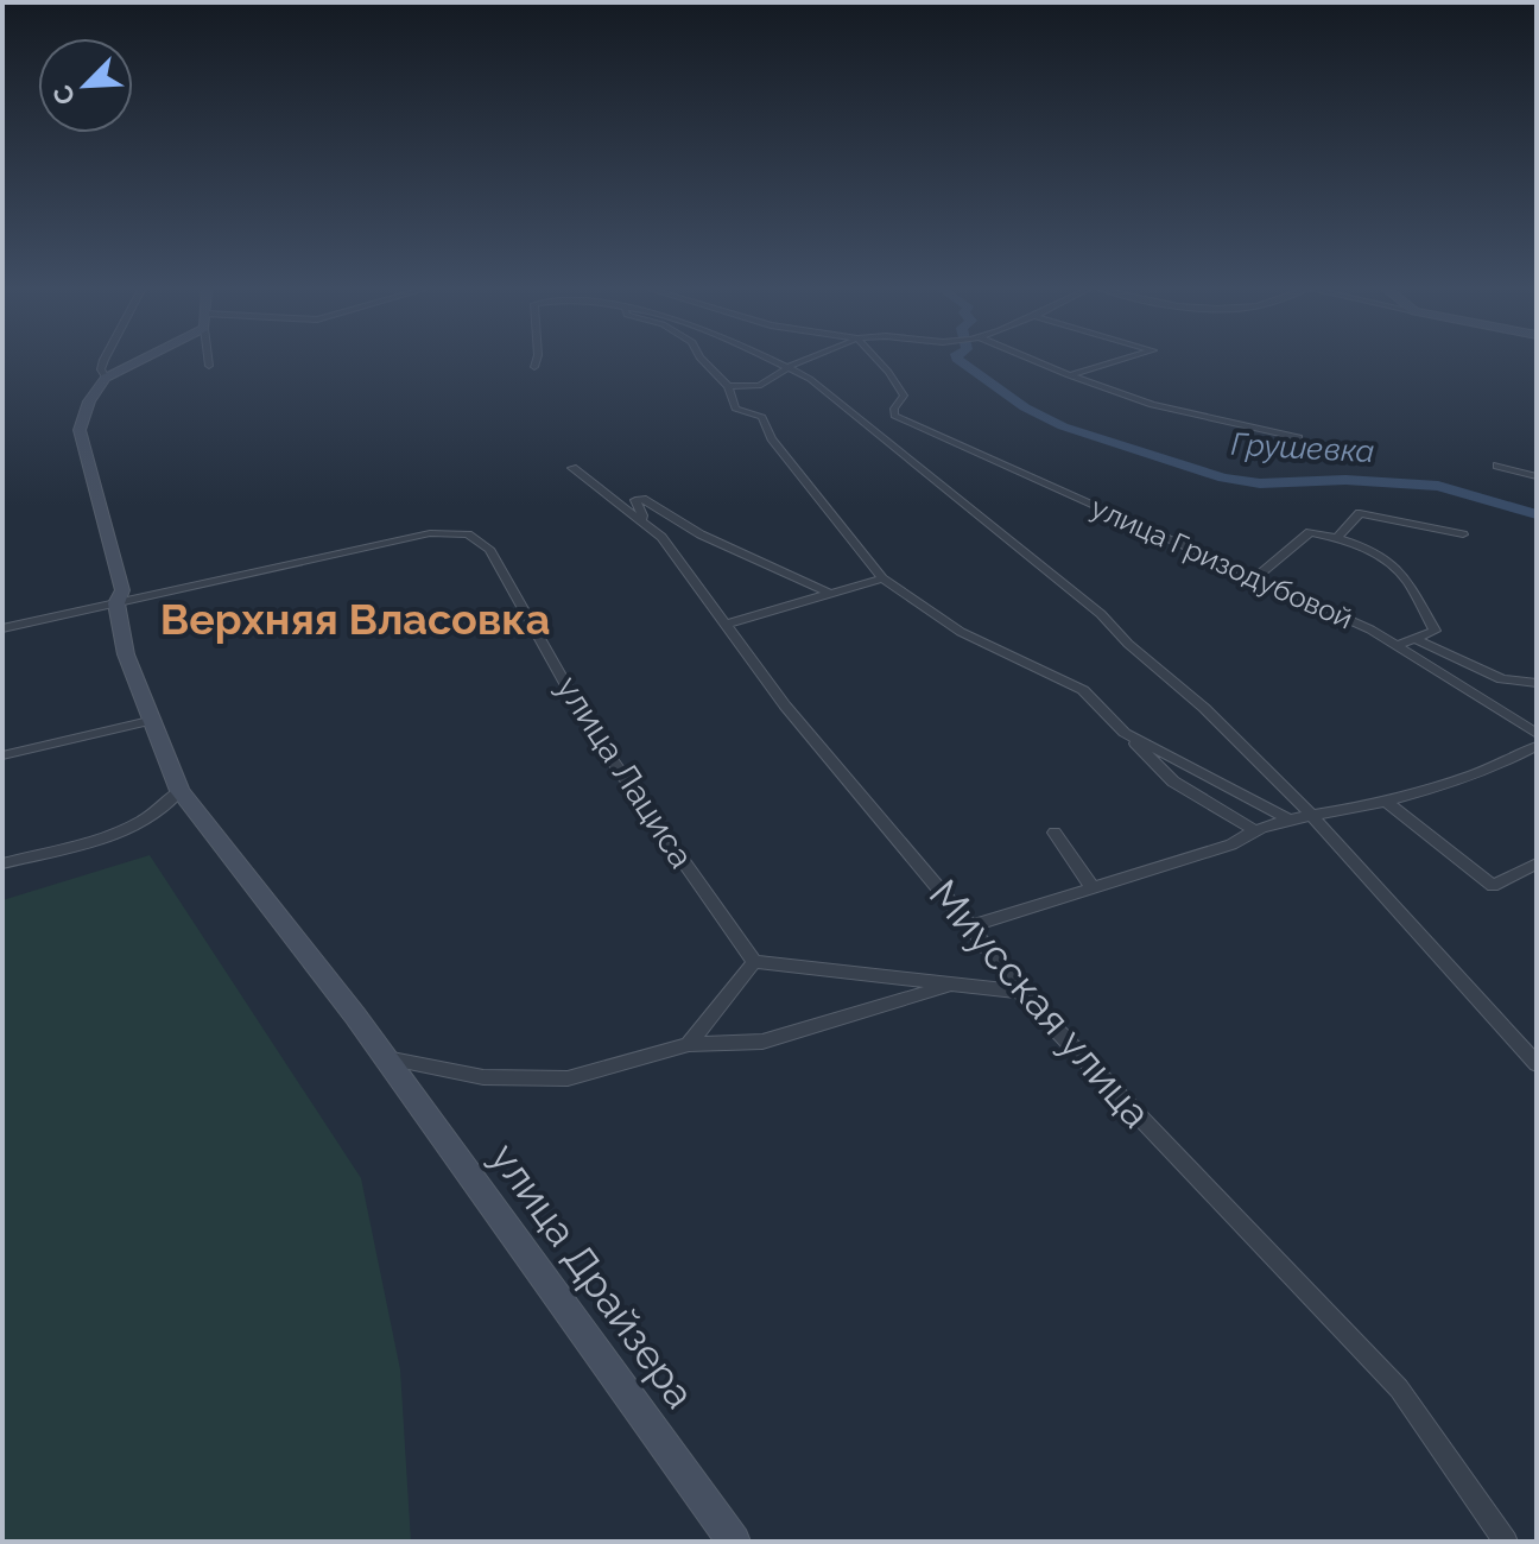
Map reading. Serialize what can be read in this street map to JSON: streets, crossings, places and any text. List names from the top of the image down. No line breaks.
{"streets":{"street":["улица Гризодубовой","улица Лациса","Миусская улица","улица Драйзера"]},"crossings":[["улица Лациса","улица Драйзера"]],"districts":["Верхняя Власовка"],"water":["Грушевка"],"north":"bottom left"}
